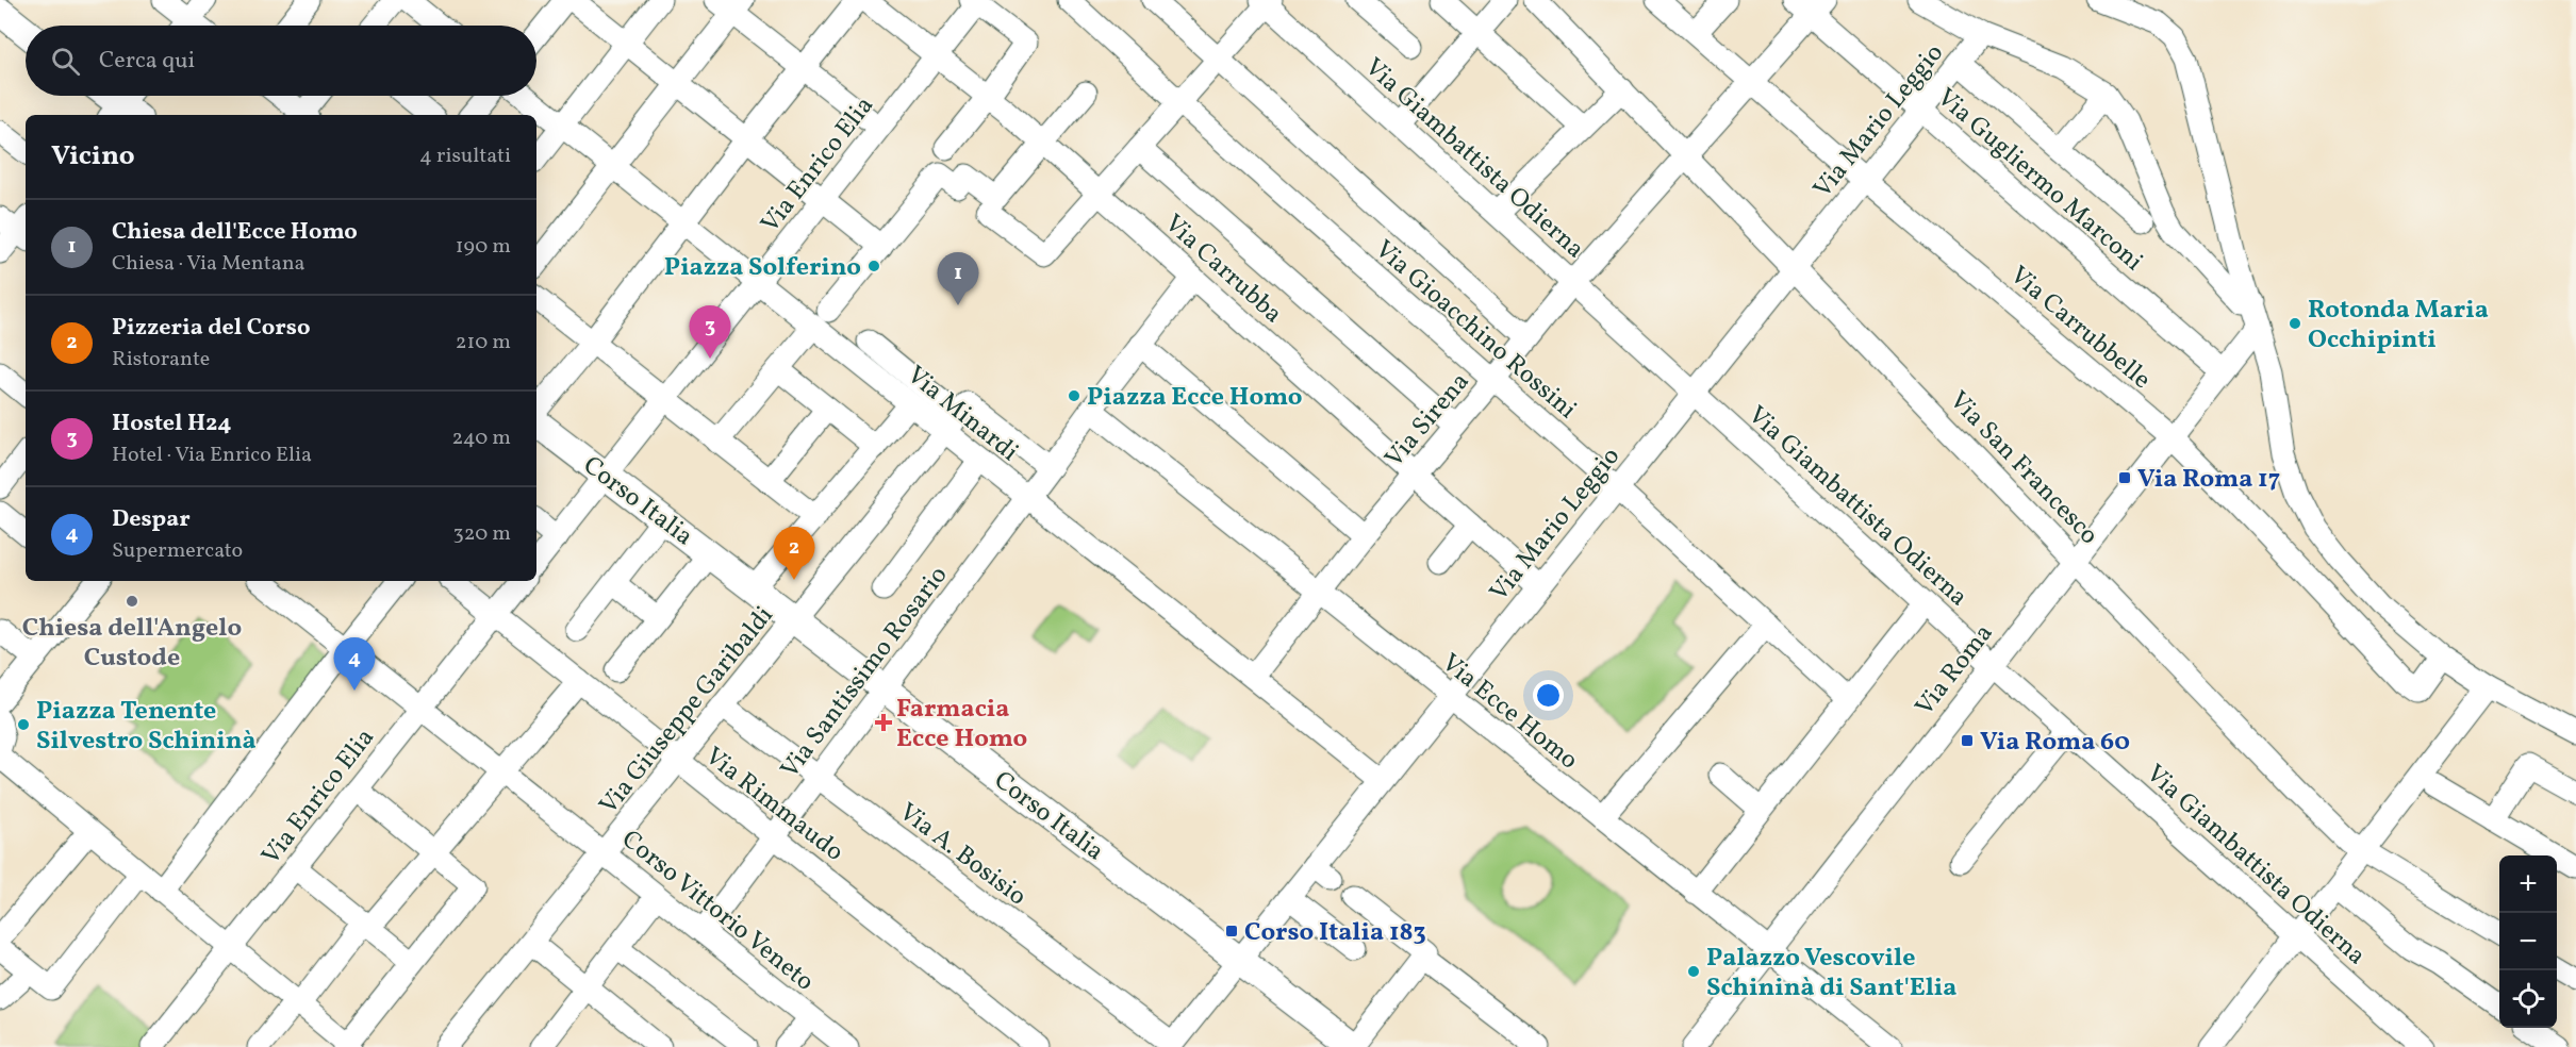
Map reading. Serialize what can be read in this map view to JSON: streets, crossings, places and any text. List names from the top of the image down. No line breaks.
{"streets":{"street":["Via Mario Leggio","Via Giambattista Odierna","Via Enrico Elia","Via Gugliermo Marconi","Via Carrubba","Via Carrubbelle","Via Gioacchino Rossini","Via Minardi","Via Sirena","Via San Francesco","Corso Italia","Via Roma","Via Santissimo Rosario","Via Giuseppe Garibaldi","Via Ecce Homo","Via Rimmaudo","Via A. Bosisio","Corso Vittorio Veneto"]},"crossings":[["Via Mario Leggio","Via Giambattista Odierna"],["Via Mario Leggio","Via Gugliermo Marconi"],["Via Mario Leggio","Via Carrubba"],["Via Mario Leggio","Via Carrubbelle"],["Via Mario Leggio","Via Gioacchino Rossini"],["Via Mario Leggio","Via Minardi"],["Via Mario Leggio","Via San Francesco"],["Via Mario Leggio","Corso Italia"],["Via Mario Leggio","Via Ecce Homo"],["Via Mario Leggio","Via A. Bosisio"],["Via Giambattista Odierna","Via Sirena"],["Via Giambattista Odierna","Via Roma"],["Via Enrico Elia","Via Carrubba"],["Via Enrico Elia","Via Minardi"],["Via Enrico Elia","Corso Italia"],["Via Enrico Elia","Via Rimmaudo"],["Via Enrico Elia","Corso Vittorio Veneto"],["Via Gugliermo Marconi","Via Sirena"],["Via Gugliermo Marconi","Via Roma"],["Via Carrubba","Via Sirena"],["Via Carrubbelle","Via Sirena"],["Via Carrubbelle","Via Roma"],["Via Gioacchino Rossini","Via Sirena"],["Via Minardi","Via Sirena"],["Via Minardi","Via Santissimo Rosario"],["Via Minardi","Via Giuseppe Garibaldi"],["Via Sirena","Via San Francesco"],["Via Sirena","Via Ecce Homo"],["Via San Francesco","Via Roma"],["Corso Italia","Via Santissimo Rosario"],["Corso Italia","Via Giuseppe Garibaldi"],["Via Roma","Via Ecce Homo"],["Via Santissimo Rosario","Via Ecce Homo"],["Via Santissimo Rosario","Via Rimmaudo"],["Via Santissimo Rosario","Via A. Bosisio"],["Via Santissimo Rosario","Corso Vittorio Veneto"],["Via Giuseppe Garibaldi","Via Rimmaudo"],["Via Giuseppe Garibaldi","Via A. Bosisio"],["Via Giuseppe Garibaldi","Corso Vittorio Veneto"]],"places":{"other":["Piazza Solferino","Rotonda Maria Occhipinti","Piazza Ecce Homo","Chiesa dell'Angelo Custode","Piazza Tenente Silvestro Schininà","Palazzo Vescovile Schininà di Sant'Elia"],"transit":["Via Roma 17","Via Roma 60","Corso Italia 183"],"health":["Farmacia Ecce Homo"]},"page":{"search":"Cerca qui","heading":["Vicino","4 risultati"],"list":[{"mark":"1","name":"Chiesa dell'Ecce Homo","note":"Chiesa · Via Mentana","value":"190 m"},{"mark":"2","name":"Pizzeria del Corso","note":"Ristorante","value":"210 m"},{"mark":"3","name":"Hostel H24","note":"Hotel · Via Enrico Elia","value":"240 m"},{"mark":"4","name":"Despar","note":"Supermercato","value":"320 m"}],"pins":["1","3","2","4"],"map_buttons":["+","−"]}}
